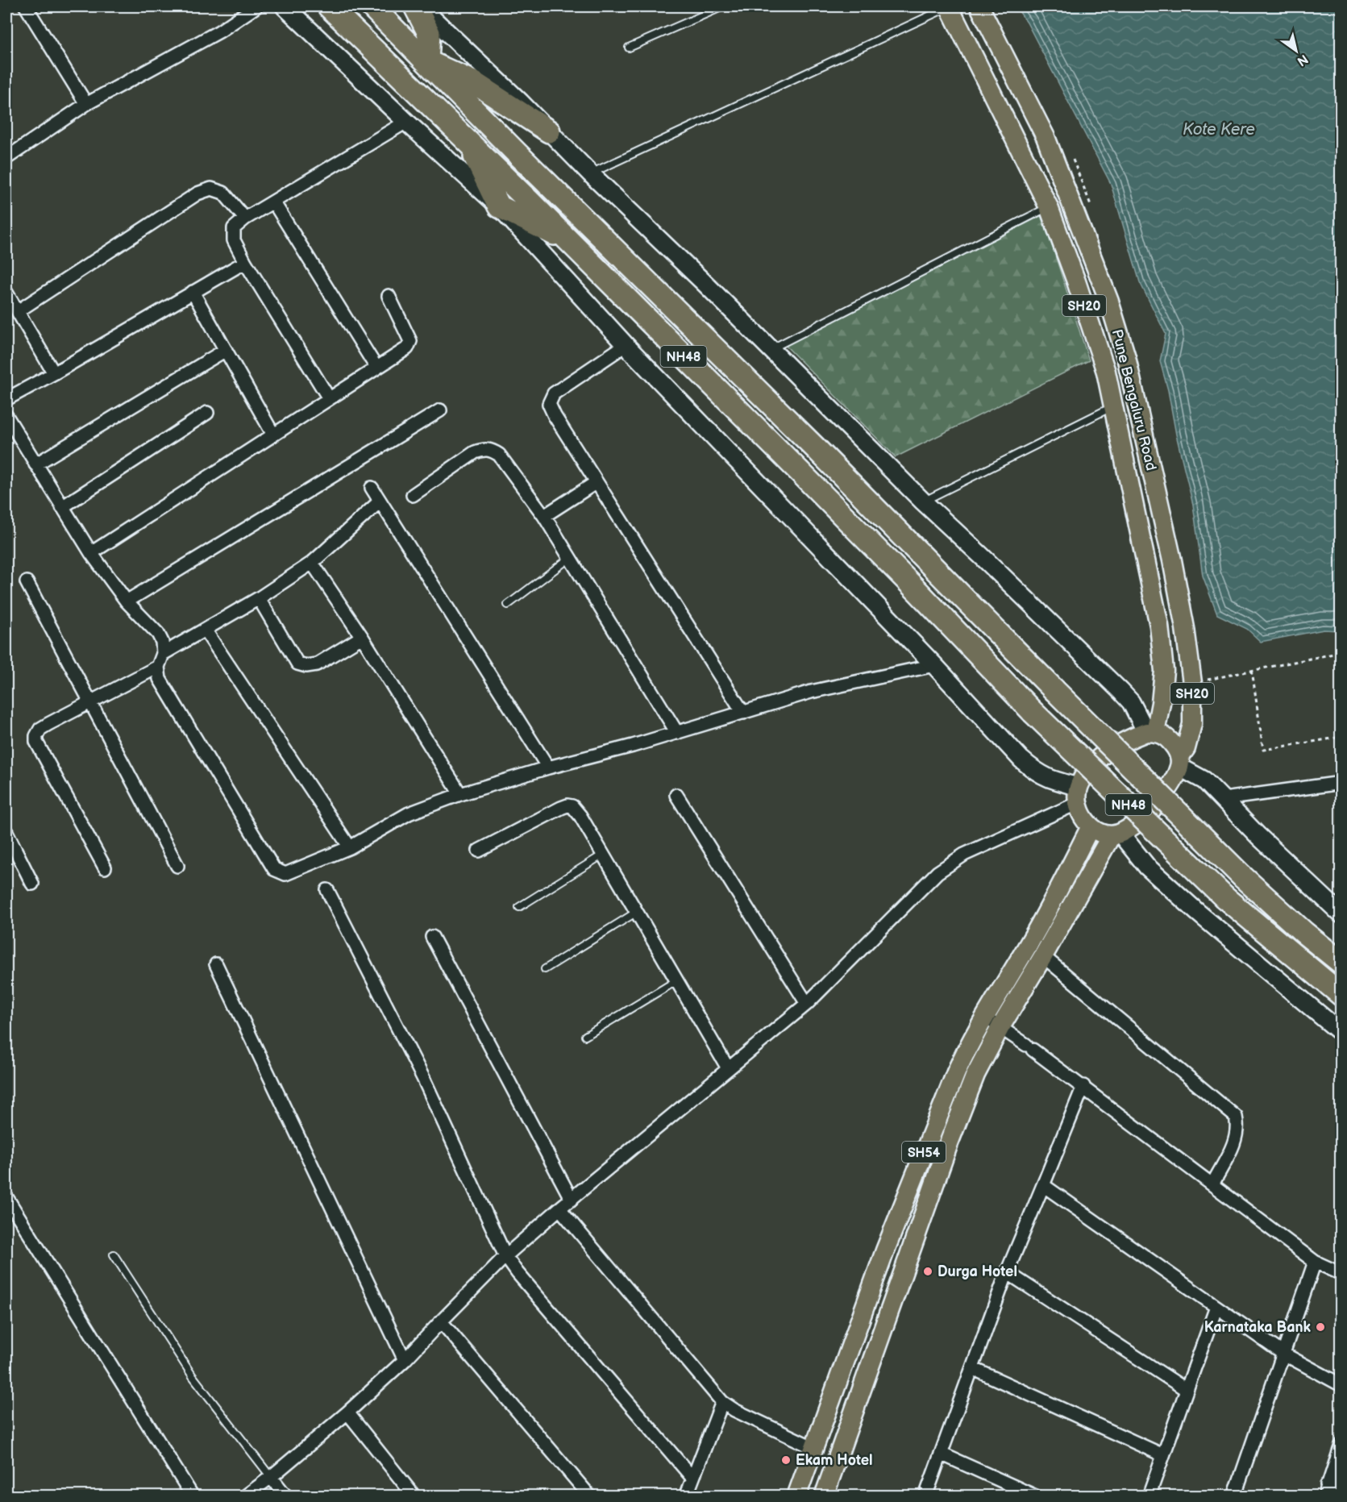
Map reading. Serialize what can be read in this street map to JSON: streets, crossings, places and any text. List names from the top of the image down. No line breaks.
{"streets":{"highway":["NH48"],"main road":["SH20","Pune Bengaluru Road","SH54"]},"crossings":[["Pune Bengaluru Road","SH54"]],"water":["Kote Kere"],"places":["Durga Hotel","Karnataka Bank","Ekam Hotel"],"north":"bottom right"}
